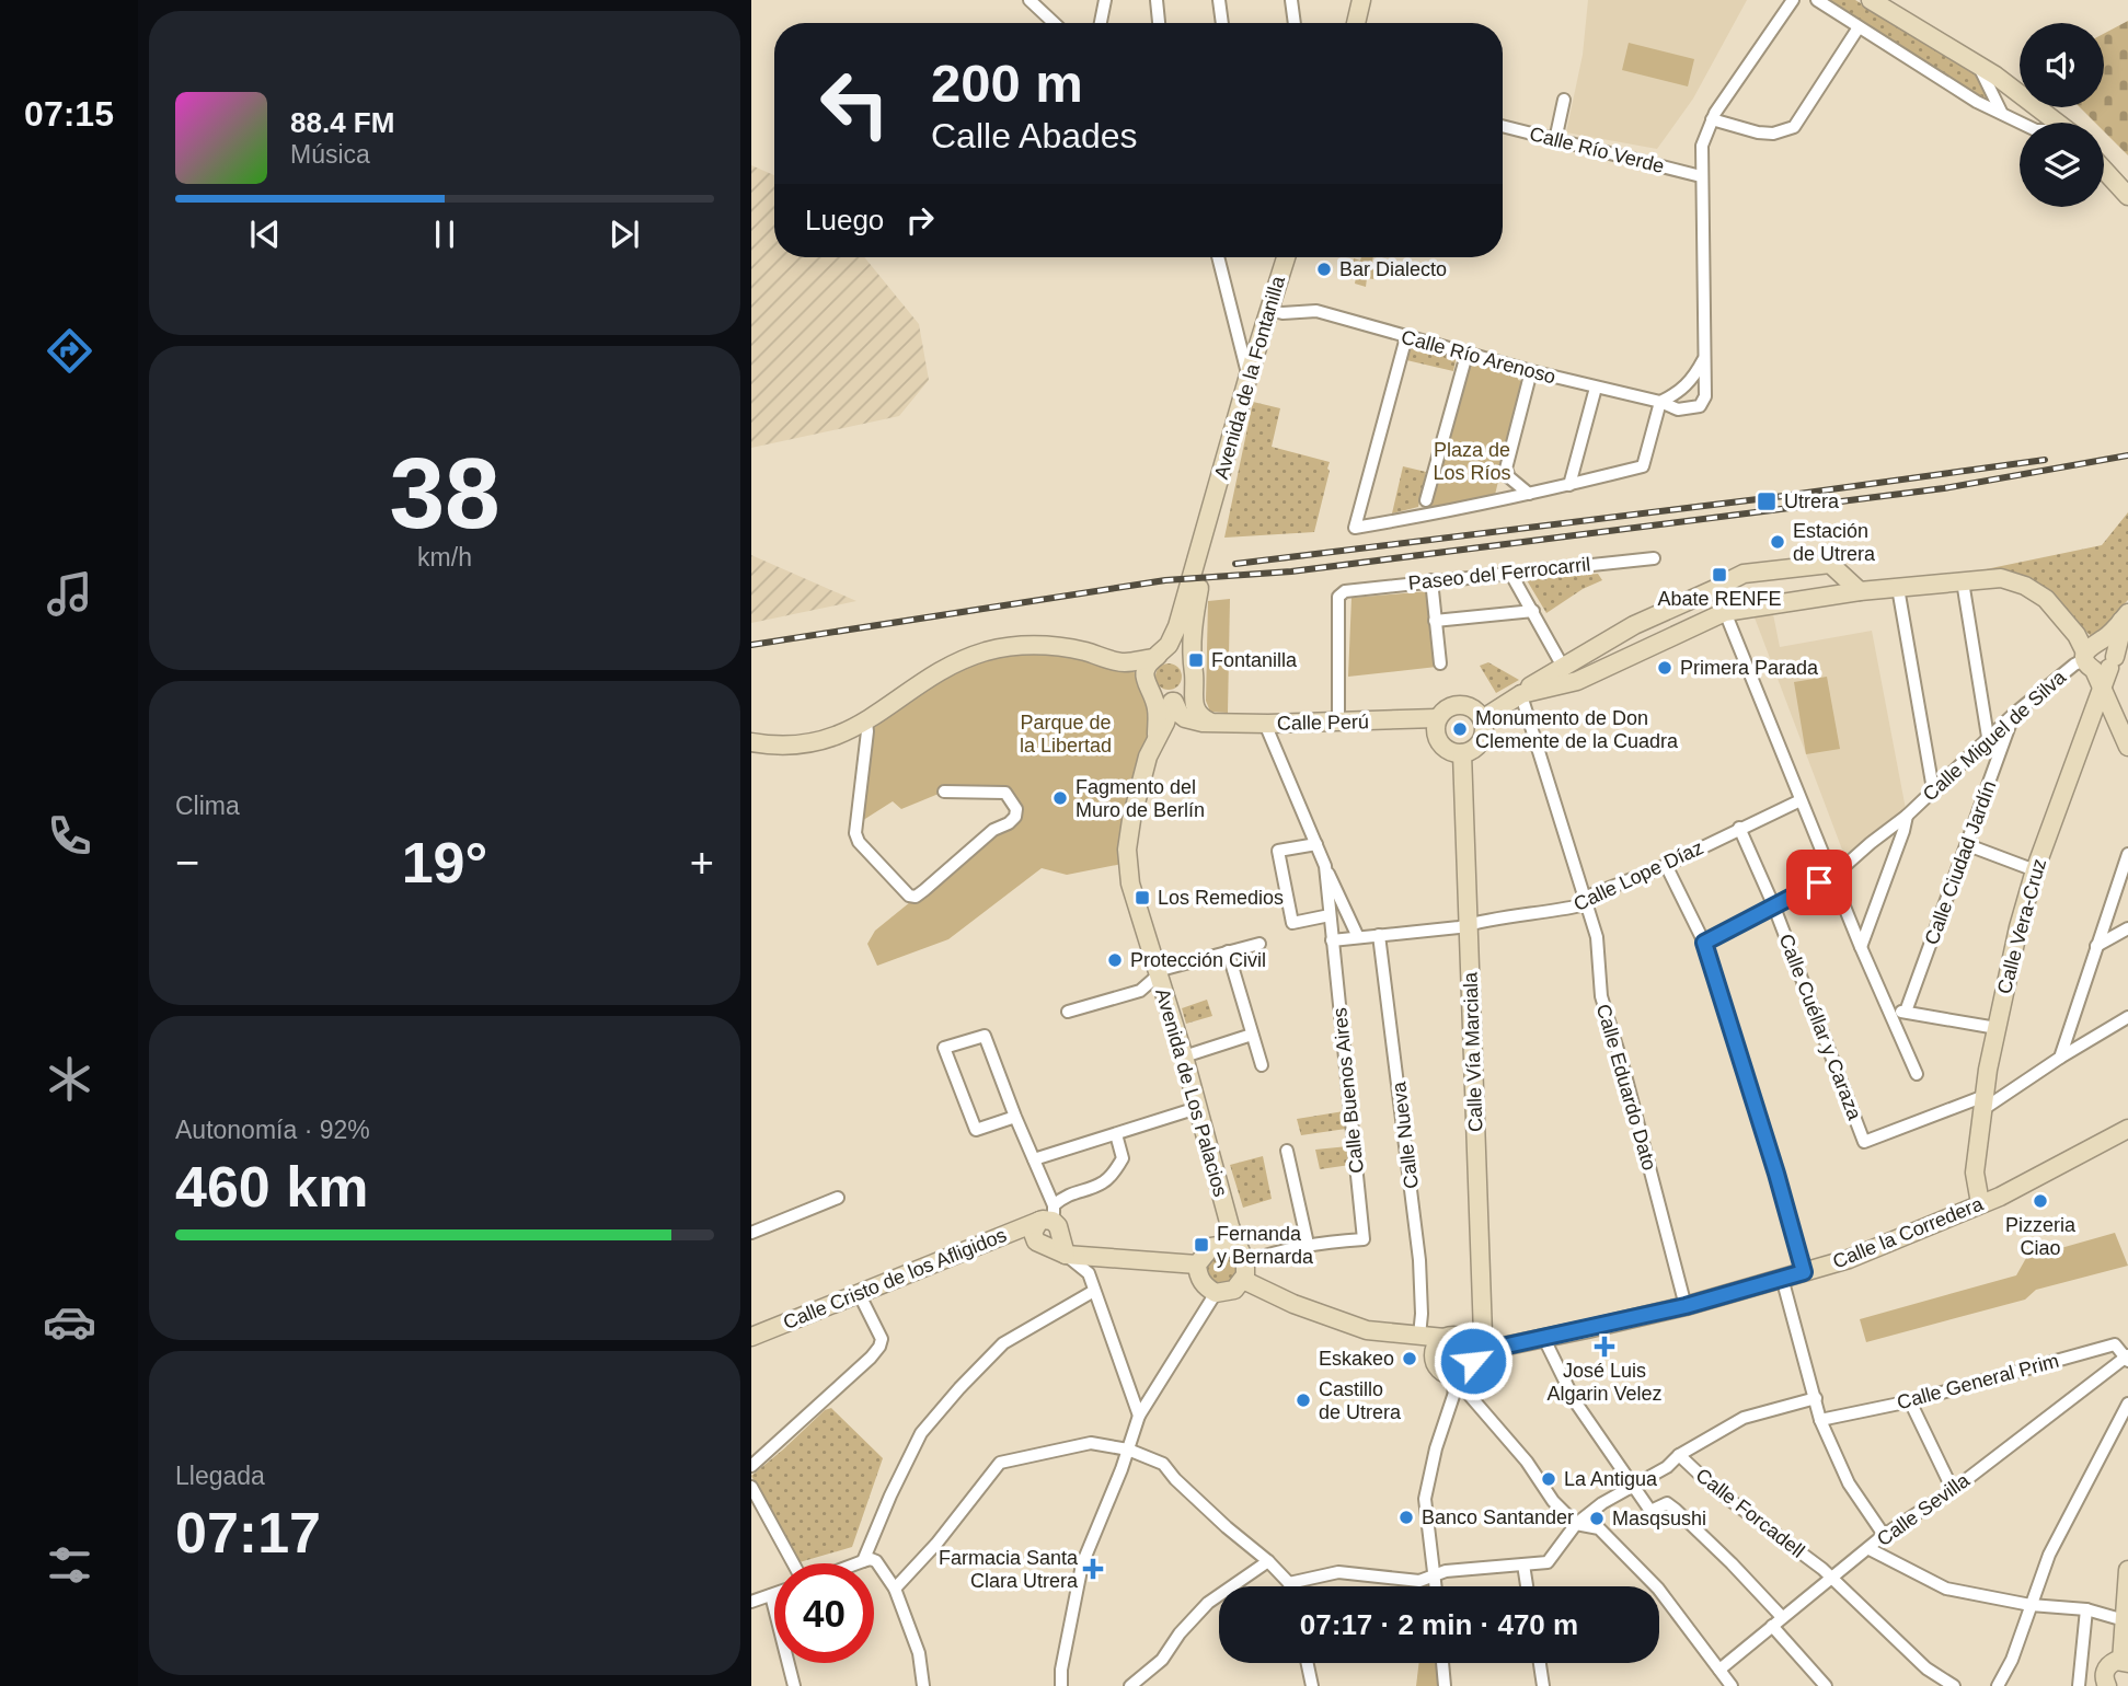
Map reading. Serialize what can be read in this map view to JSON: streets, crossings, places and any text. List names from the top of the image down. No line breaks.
{"streets":{"street":["Calle Río Verde","Calle Río Arenoso","Avenida de la Fontanilla","Paseo del Ferrocarril","Calle Perú","Calle Miguel de Silva","Calle Ciudad Jardín","Calle Lope Díaz","Calle Vera-Cruz","Calle Cuéllar y Caraza","Calle Vía Marciala","Calle Eduardo Dato","Calle Buenos Aires","Avenida de Los Palacios","Calle Nueva","Calle la Corredera","Calle Cristo de los Afligidos","Calle General Prim","Calle Sevilla","Calle Forcadell"]},"crossings":[["Calle Río Arenoso","Avenida de la Fontanilla"],["Avenida de la Fontanilla","Avenida de Los Palacios"],["Paseo del Ferrocarril","Calle Perú"],["Calle Perú","Calle Vía Marciala"],["Calle Miguel de Silva","Calle Ciudad Jardín"],["Calle Miguel de Silva","Calle Cuéllar y Caraza"],["Calle Lope Díaz","Calle Cuéllar y Caraza"],["Calle Lope Díaz","Calle Vía Marciala"],["Calle Lope Díaz","Calle Eduardo Dato"],["Calle Lope Díaz","Calle Buenos Aires"],["Calle Lope Díaz","Calle Nueva"],["Calle Vera-Cruz","Calle Cuéllar y Caraza"],["Calle Vera-Cruz","Calle la Corredera"],["Calle Vía Marciala","Calle la Corredera"],["Calle Eduardo Dato","Calle la Corredera"],["Avenida de Los Palacios","Calle la Corredera"],["Calle Nueva","Calle la Corredera"],["Calle General Prim","Calle Sevilla"],["Calle Sevilla","Calle Forcadell"]],"parks":["Plaza de Los Ríos","Parque de la Libertad"],"places":{"other":["Bar Dialecto","Estación de Utrera","Primera Parada","Monumento de Don Clemente de la Cuadra","Fagmento del Muro de Berlín","Protección Civil","Pizzeria Ciao","Eskakeo","Castillo de Utrera","La Antigua","Banco Santander","Masqsushi"],"transit":["Utrera","Abate RENFE","Fontanilla","Los Remedios","Fernanda y Bernarda"],"health":["José Luis Algarin Velez","Farmacia Santa Clara Utrera"]},"page":{"tabs":"07:15","turn":["200 m","Calle Abades"],"song":["88.4 FM","Música"],"then":"Luego","tile":[["38","km/h"],"Clima",["Autonomía · 92%","460 km"],["Llegada","07:17"]],"heat":["−","19°","+"],"limit":"40","trip":"07:17 · 2 min · 470 m"}}
